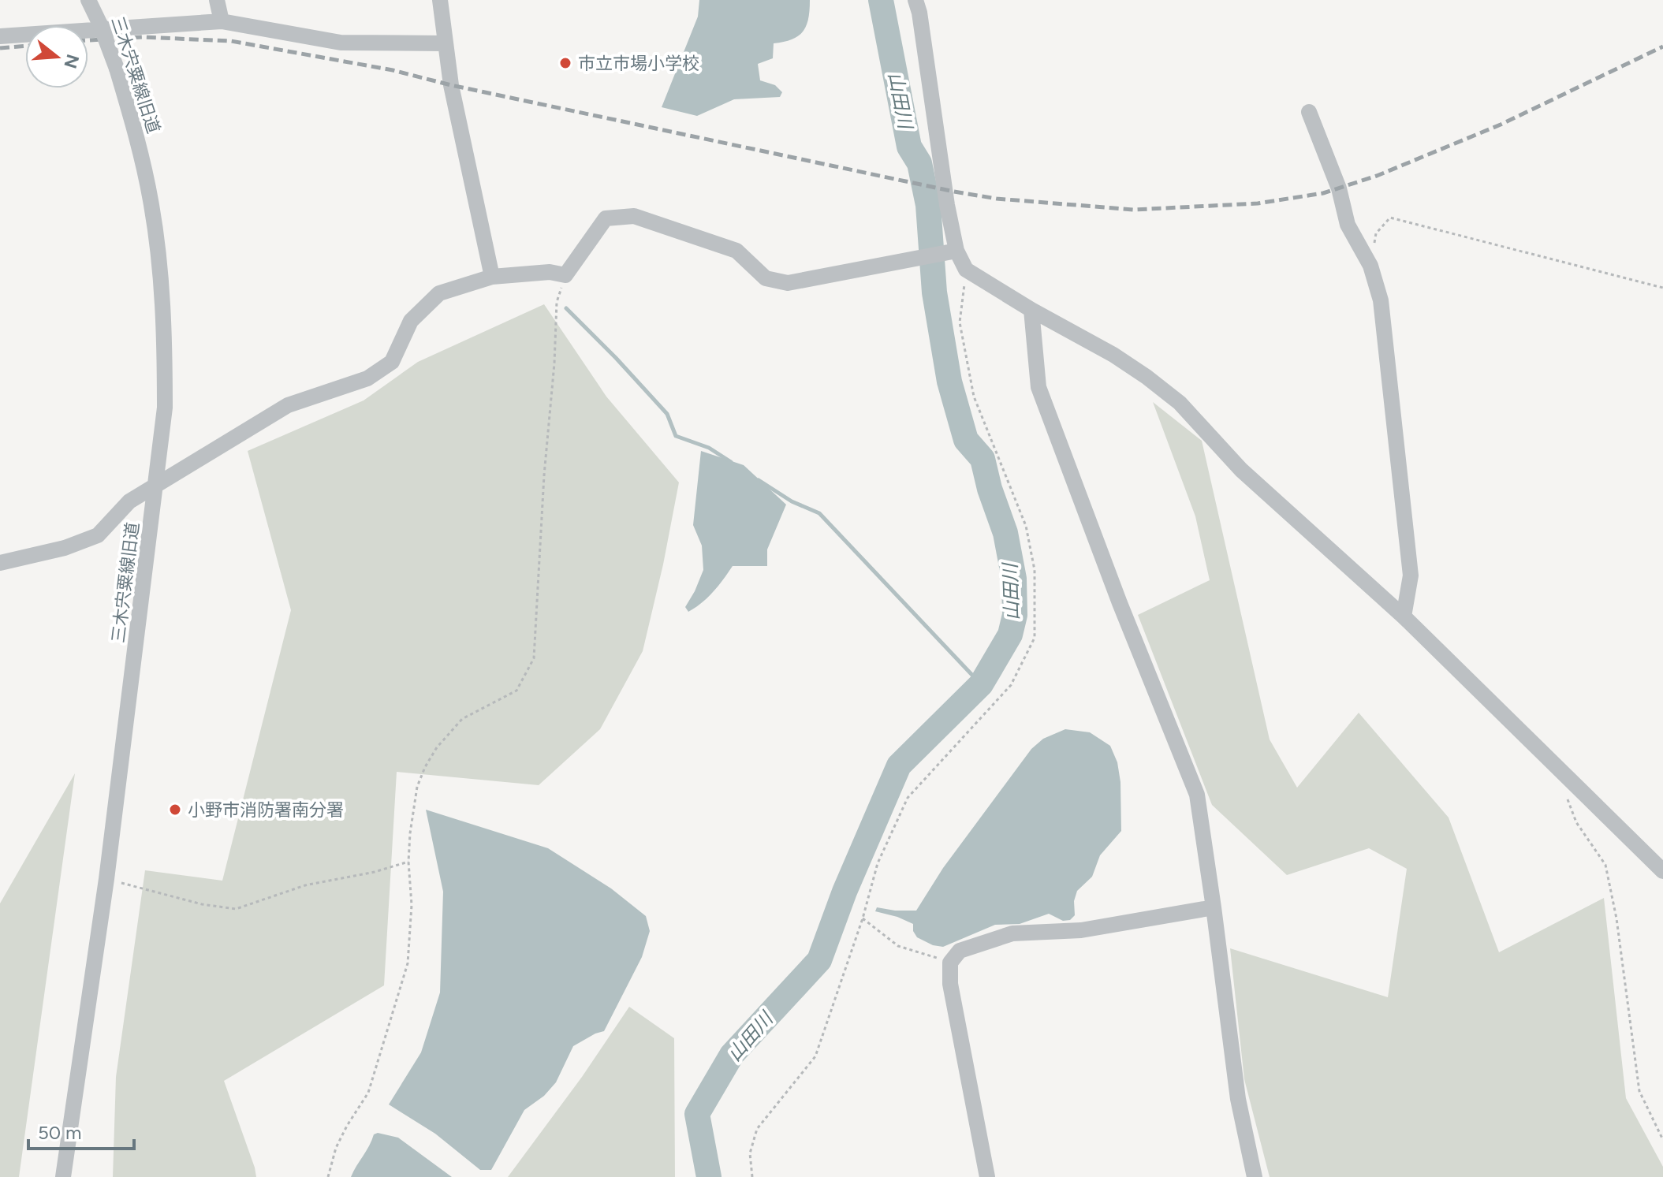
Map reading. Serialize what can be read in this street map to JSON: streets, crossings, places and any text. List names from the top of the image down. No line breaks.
{"streets":{"street":["三木宍粟線旧道"]},"water":["山田川"],"places":["市立市場小学校","小野市消防署南分署"],"scale_bar":"50 m","north":"right"}
